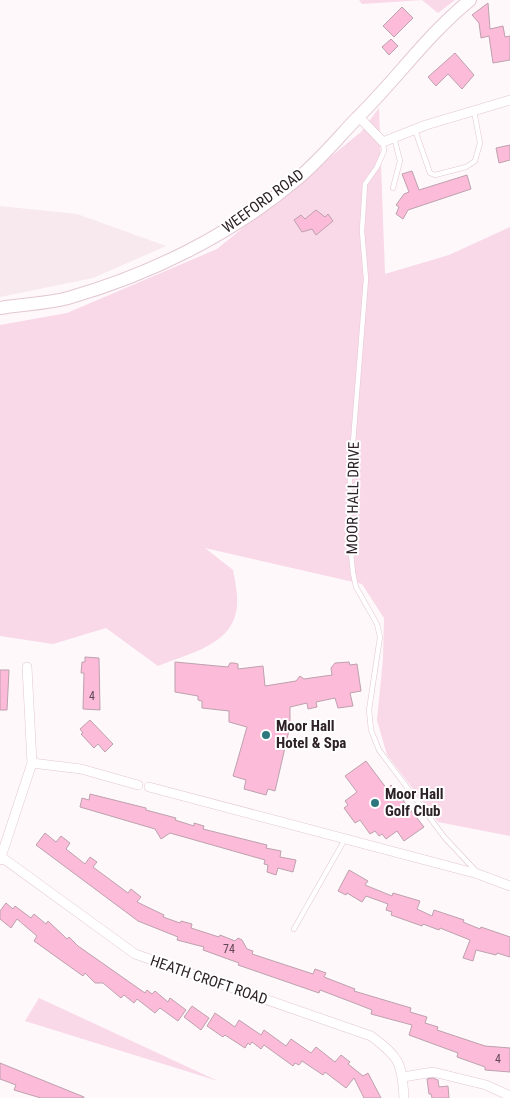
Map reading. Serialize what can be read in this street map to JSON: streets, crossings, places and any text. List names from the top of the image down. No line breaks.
{"streets":{"street":["WEEFORD ROAD","MOOR HALL DRIVE","HEATH CROFT ROAD"]},"places":["Moor Hall Hotel & Spa","Moor Hall Golf Club"],"house_numbers":["4","74","4"]}
